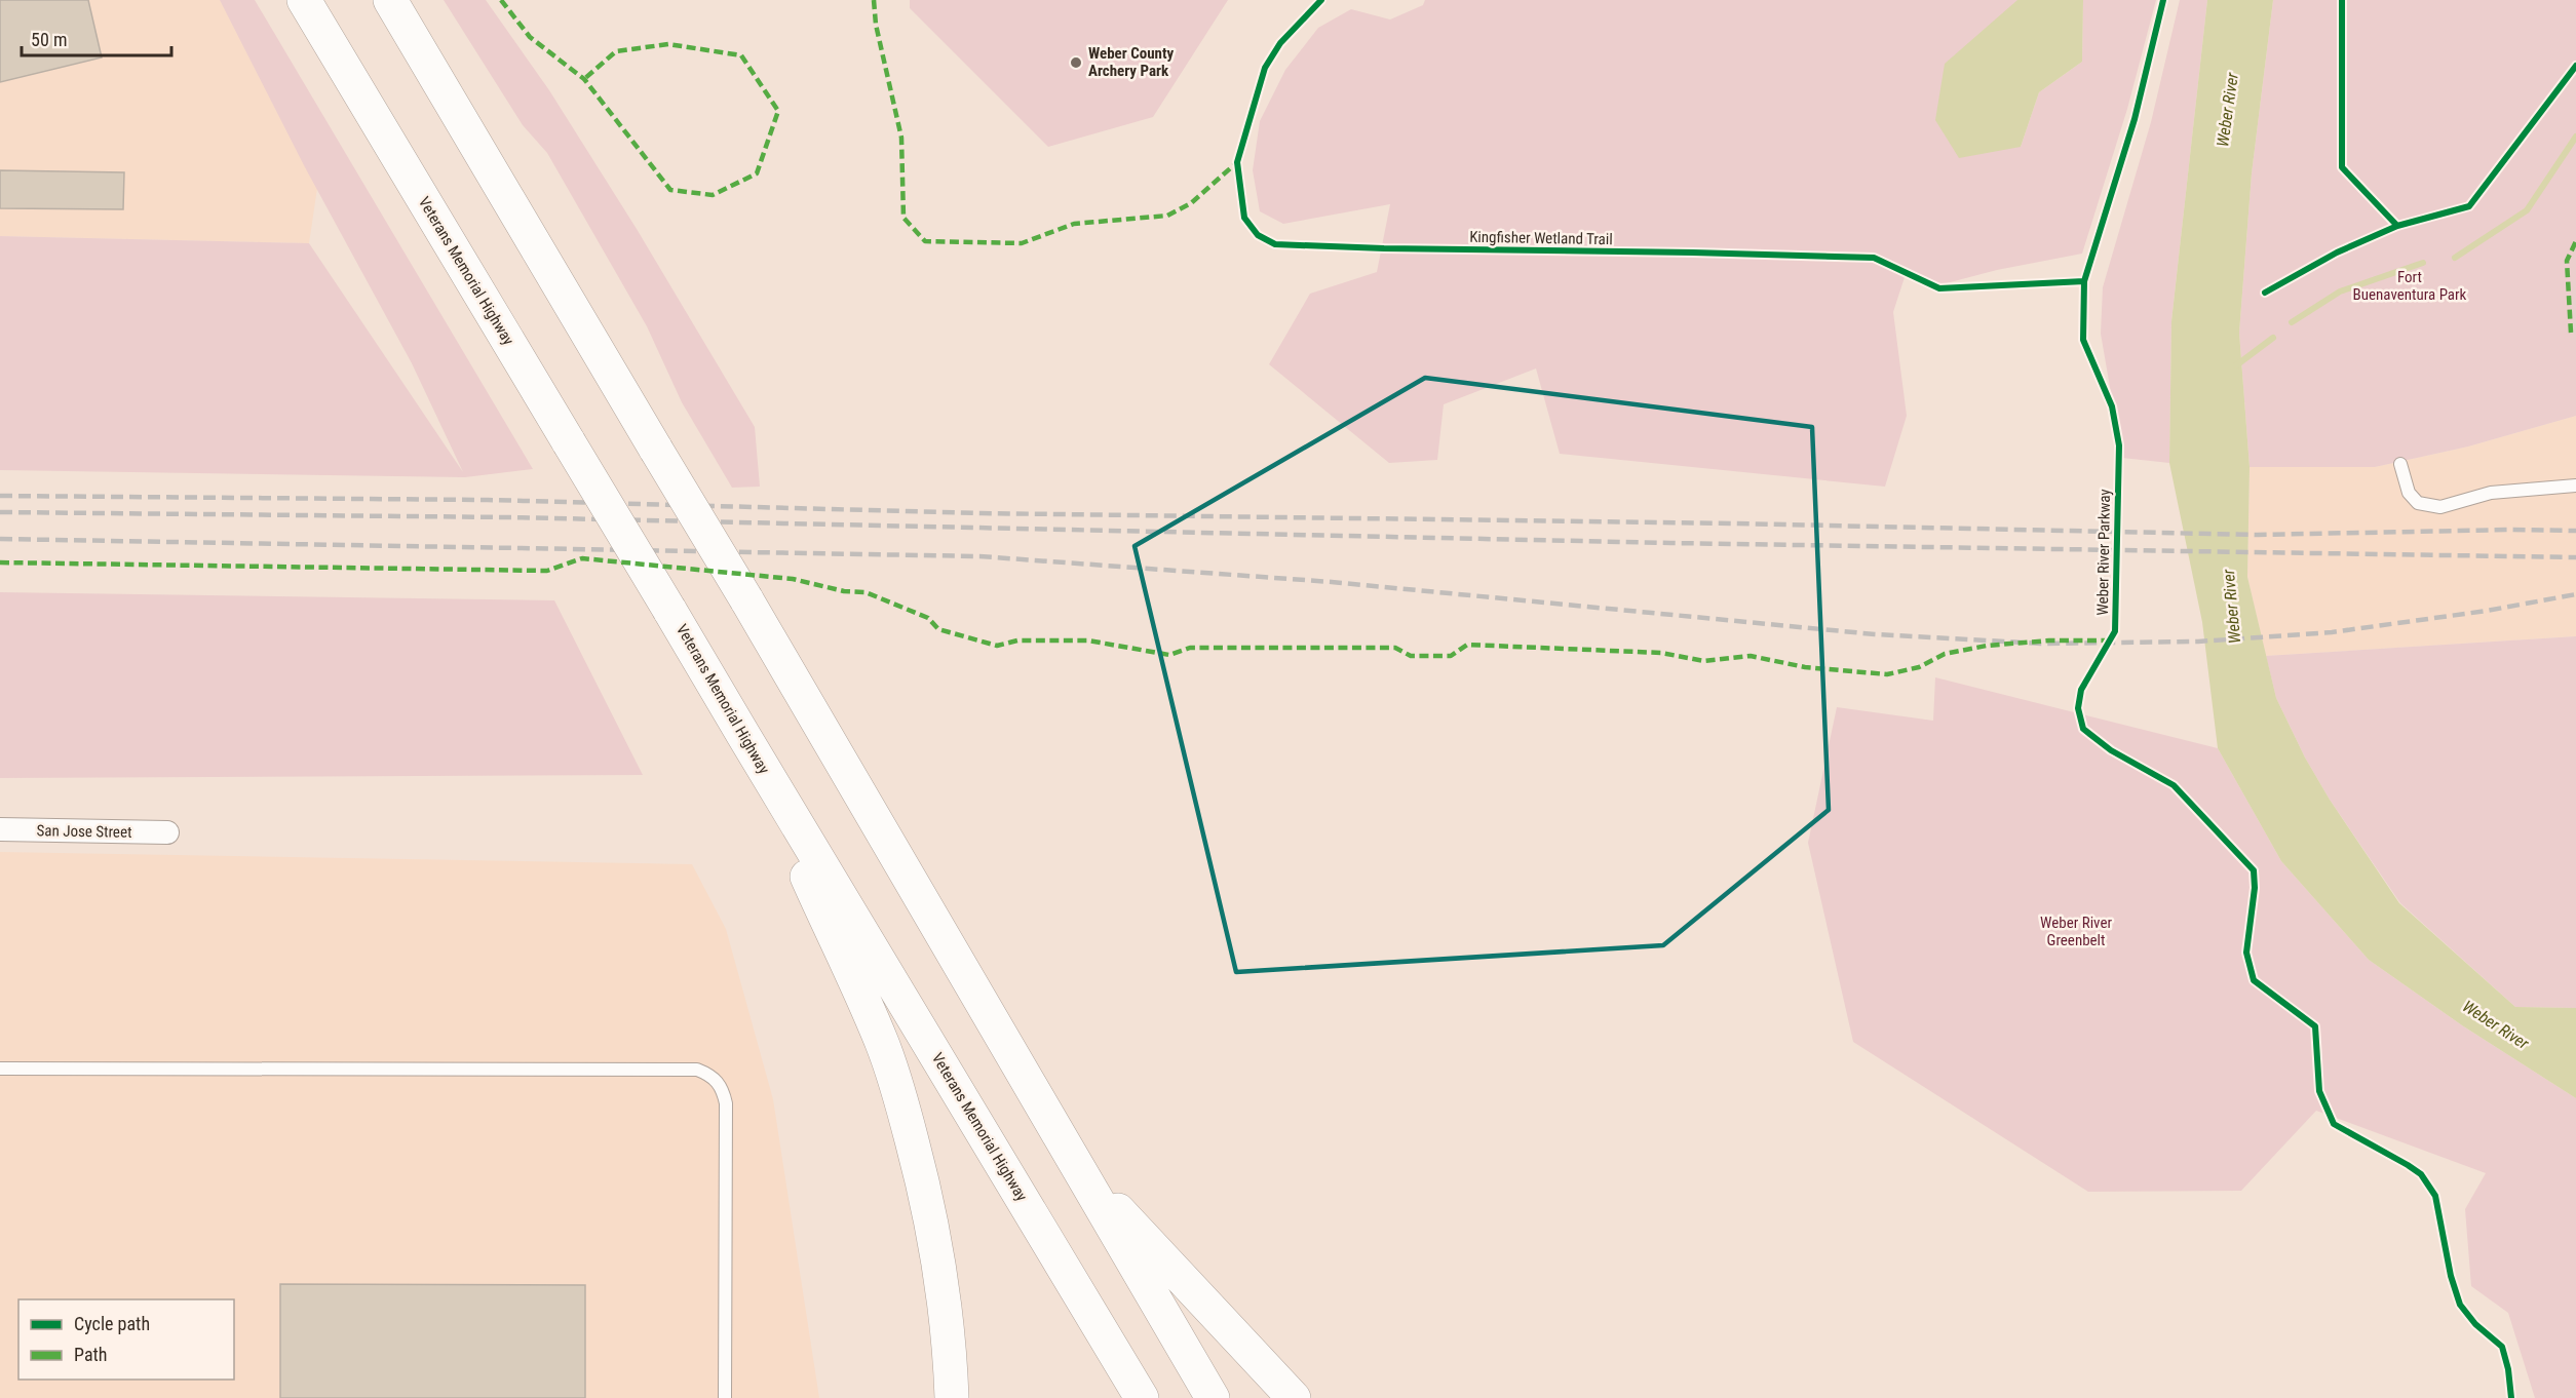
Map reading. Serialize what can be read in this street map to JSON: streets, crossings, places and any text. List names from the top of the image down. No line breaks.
{"streets":{"highway":["Veterans Memorial Highway"],"street":["San Jose Street"],"cycle path":["Kingfisher Wetland Trail","Weber River Parkway"]},"water":["Weber River"],"parks":["Fort Buenaventura Park","Weber River Greenbelt"],"places":["Weber County Archery Park"],"legend":["Cycle path","Path"],"scale_bar":"50 m"}
